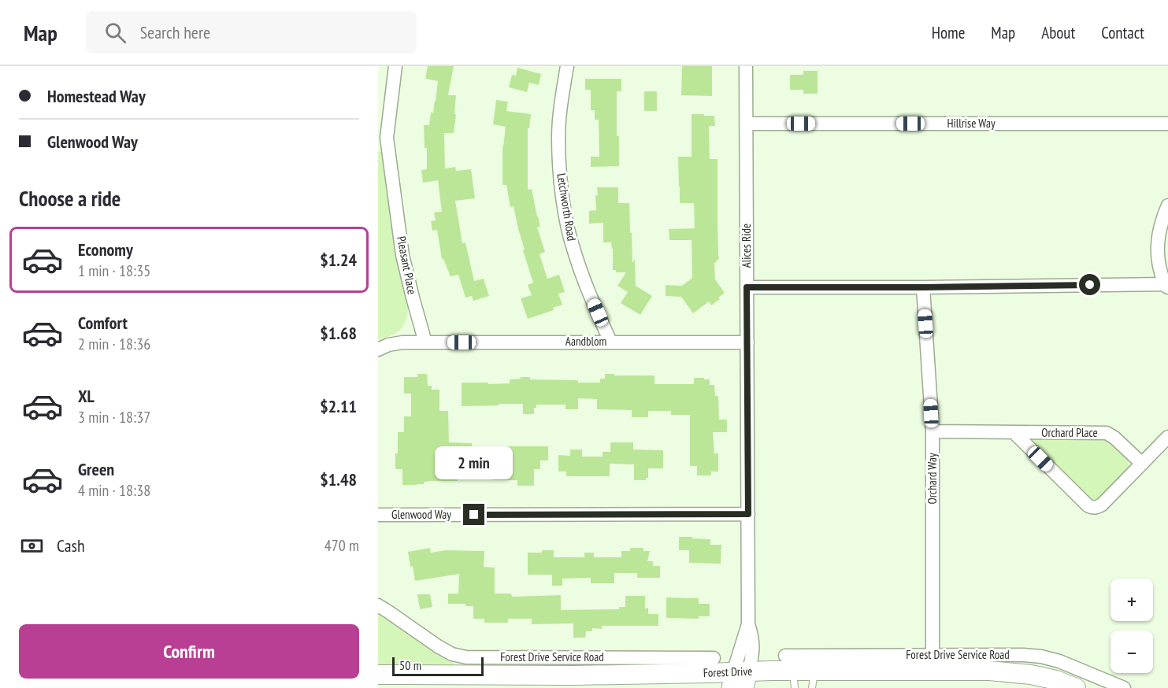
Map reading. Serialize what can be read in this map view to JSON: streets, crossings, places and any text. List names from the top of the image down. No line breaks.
{"streets":{"main road":["Forest Drive"],"street":["Hillrise Way","Letchworth Road","Alices Ride","Pleasant Place","Aandblom","Orchard Place","Orchard Way","Glenwood Way","Forest Drive Service Road"]},"crossings":[["Hillrise Way","Alices Ride"],["Letchworth Road","Aandblom"],["Alices Ride","Aandblom"],["Alices Ride","Glenwood Way"],["Alices Ride","Forest Drive"],["Pleasant Place","Aandblom"],["Orchard Place","Orchard Way"],["Orchard Way","Forest Drive Service Road"],["Orchard Way","Forest Drive"],["Forest Drive Service Road","Forest Drive"]],"scale_bar":"50 m","page":{"header":"Map","search":"Search here","nav":["Home","Map","About","Contact"],"banner":["Homestead Way","Glenwood Way"],"heading":"Choose a ride","list":[{"name":"Economy","note":"1 min · 18:35","value":"$1.24"},{"name":"Comfort","note":"2 min · 18:36","value":"$1.68"},{"name":"XL","note":"3 min · 18:37","value":"$2.11"},{"name":"Green","note":"4 min · 18:38","value":"$1.48"}],"bubble":"2 min","pay":["Cash","470 m"],"map_buttons":["+","−"],"buttons":"Confirm","scale":"50 m"}}
